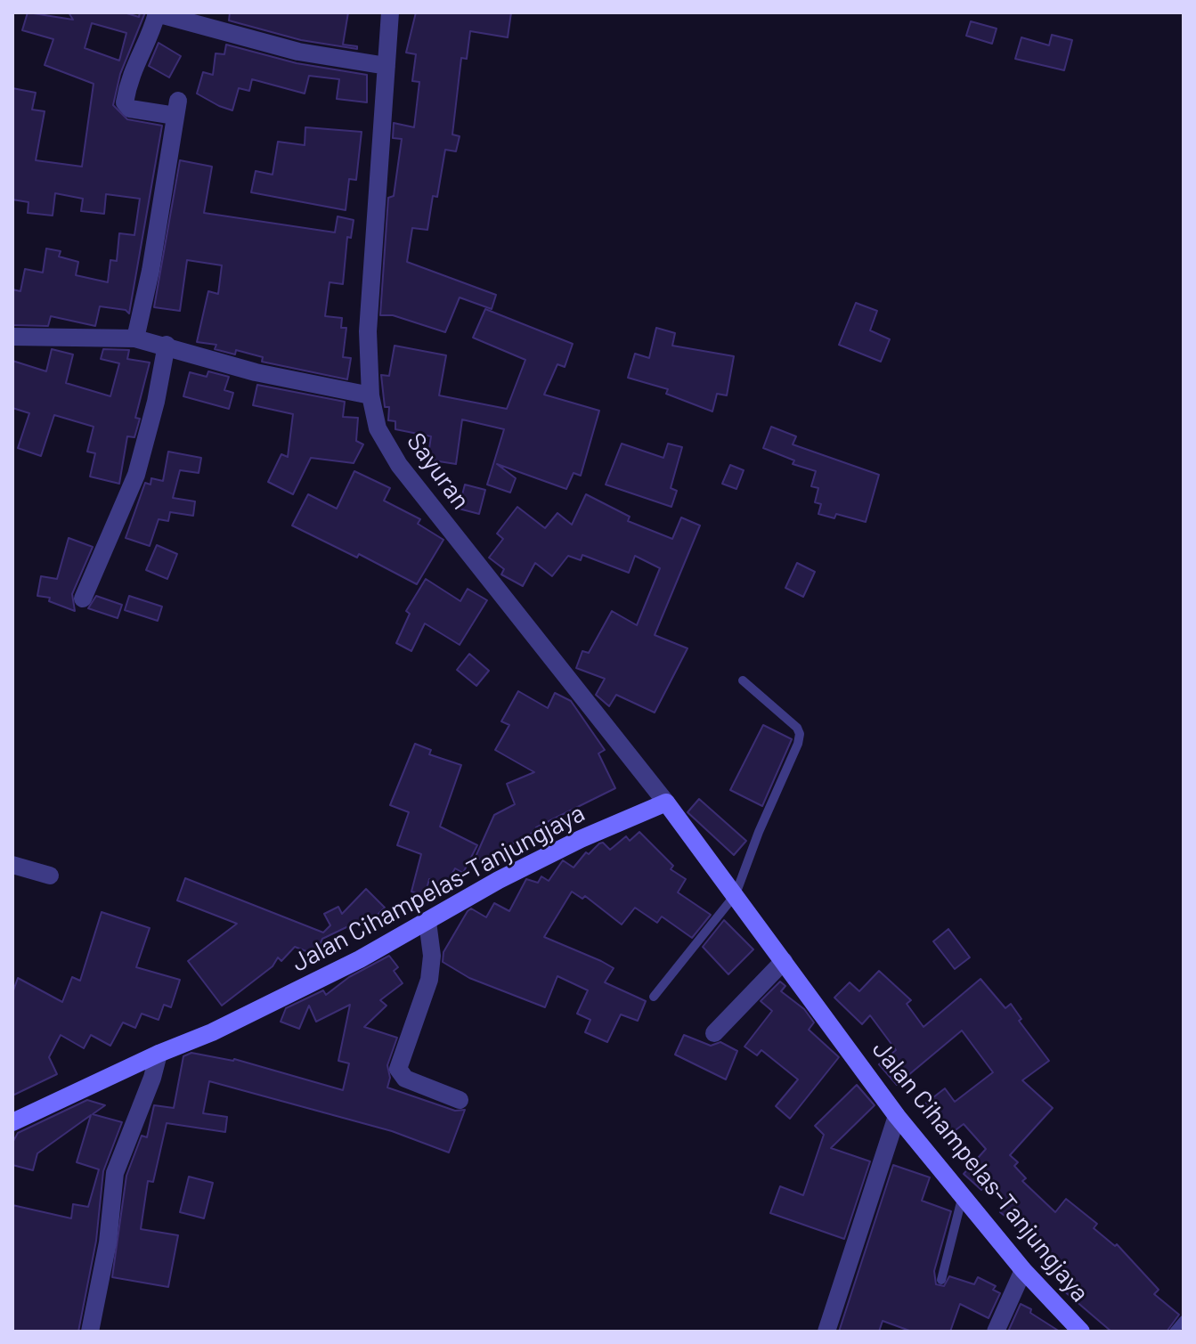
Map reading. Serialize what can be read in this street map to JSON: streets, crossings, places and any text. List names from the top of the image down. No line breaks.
{"streets":{"main road":["Jalan Cihampelas-Tanjungjaya"],"street":["Sayuran"]},"crossings":[["Sayuran","Jalan Cihampelas-Tanjungjaya"]]}
